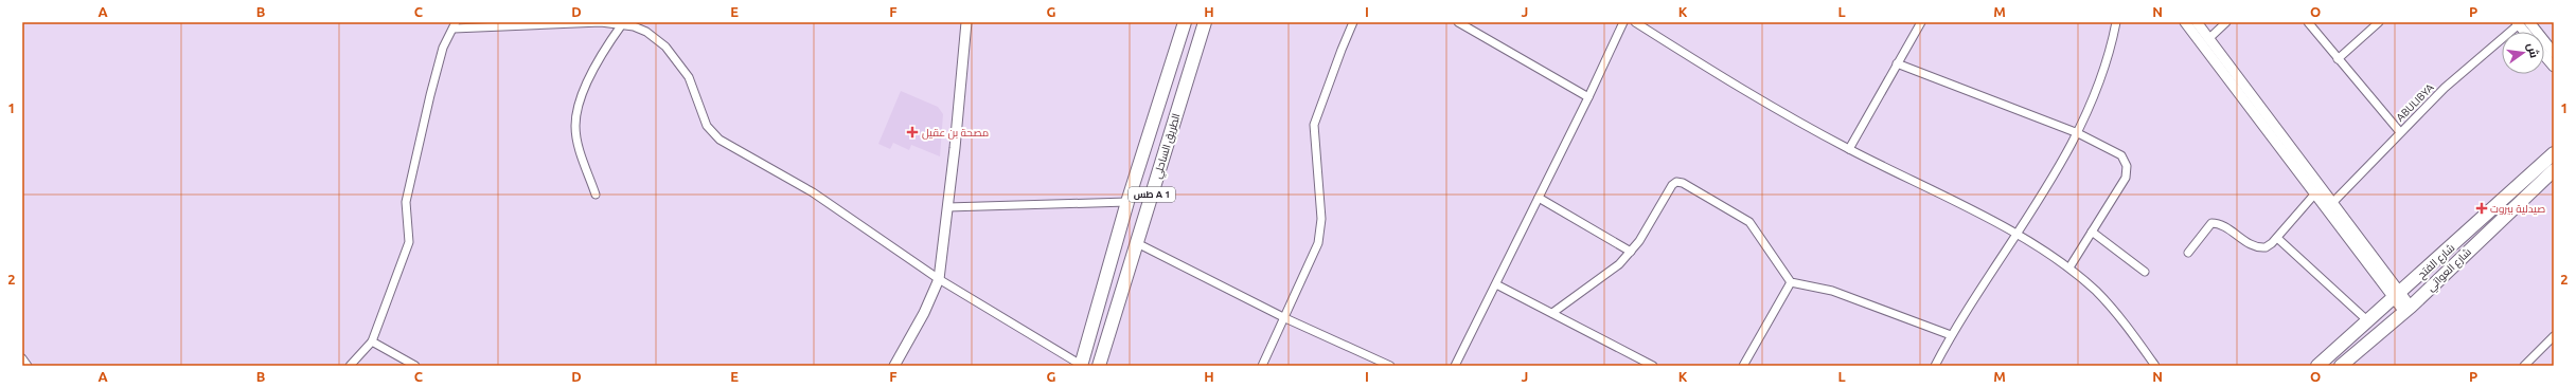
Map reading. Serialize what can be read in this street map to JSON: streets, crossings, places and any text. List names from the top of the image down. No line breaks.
{"streets":{"main road":["الطريق الساحلي","طس A 1","شارع الفتح","شارع العواتي"],"street":["ABULIBYA"]},"places":{"health":["مصحة بن عقيل","صيدلية بيروت"]},"north":"right","grid":{"columns":["A","B","C","D","E","F","G","H","I","J","K","L","M","N","O","P"],"rows":["1","2"]}}
